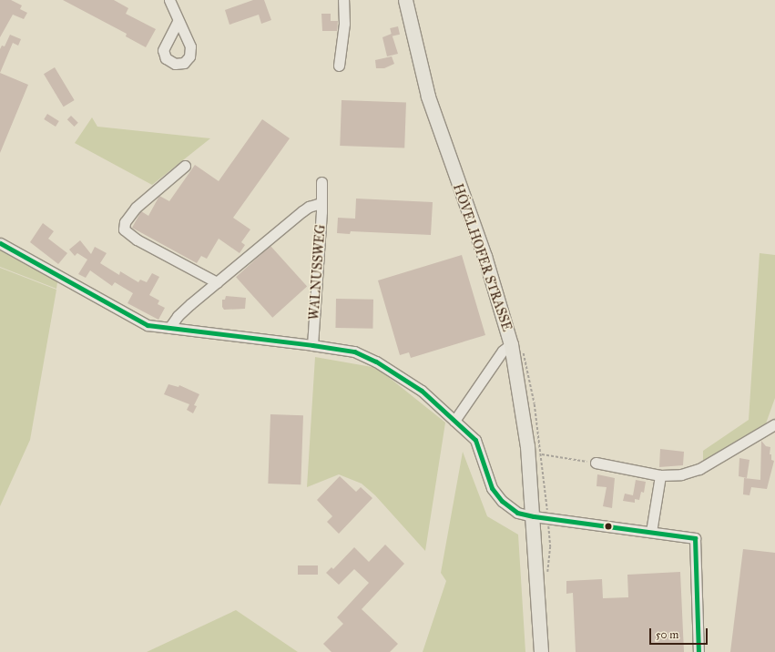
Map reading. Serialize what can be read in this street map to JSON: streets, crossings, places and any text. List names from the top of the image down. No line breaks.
{"streets":{"main road":["HÖVELHOFER STRASSE"],"street":["WALNUSSWEG"]},"scale_bar":"50 m"}
